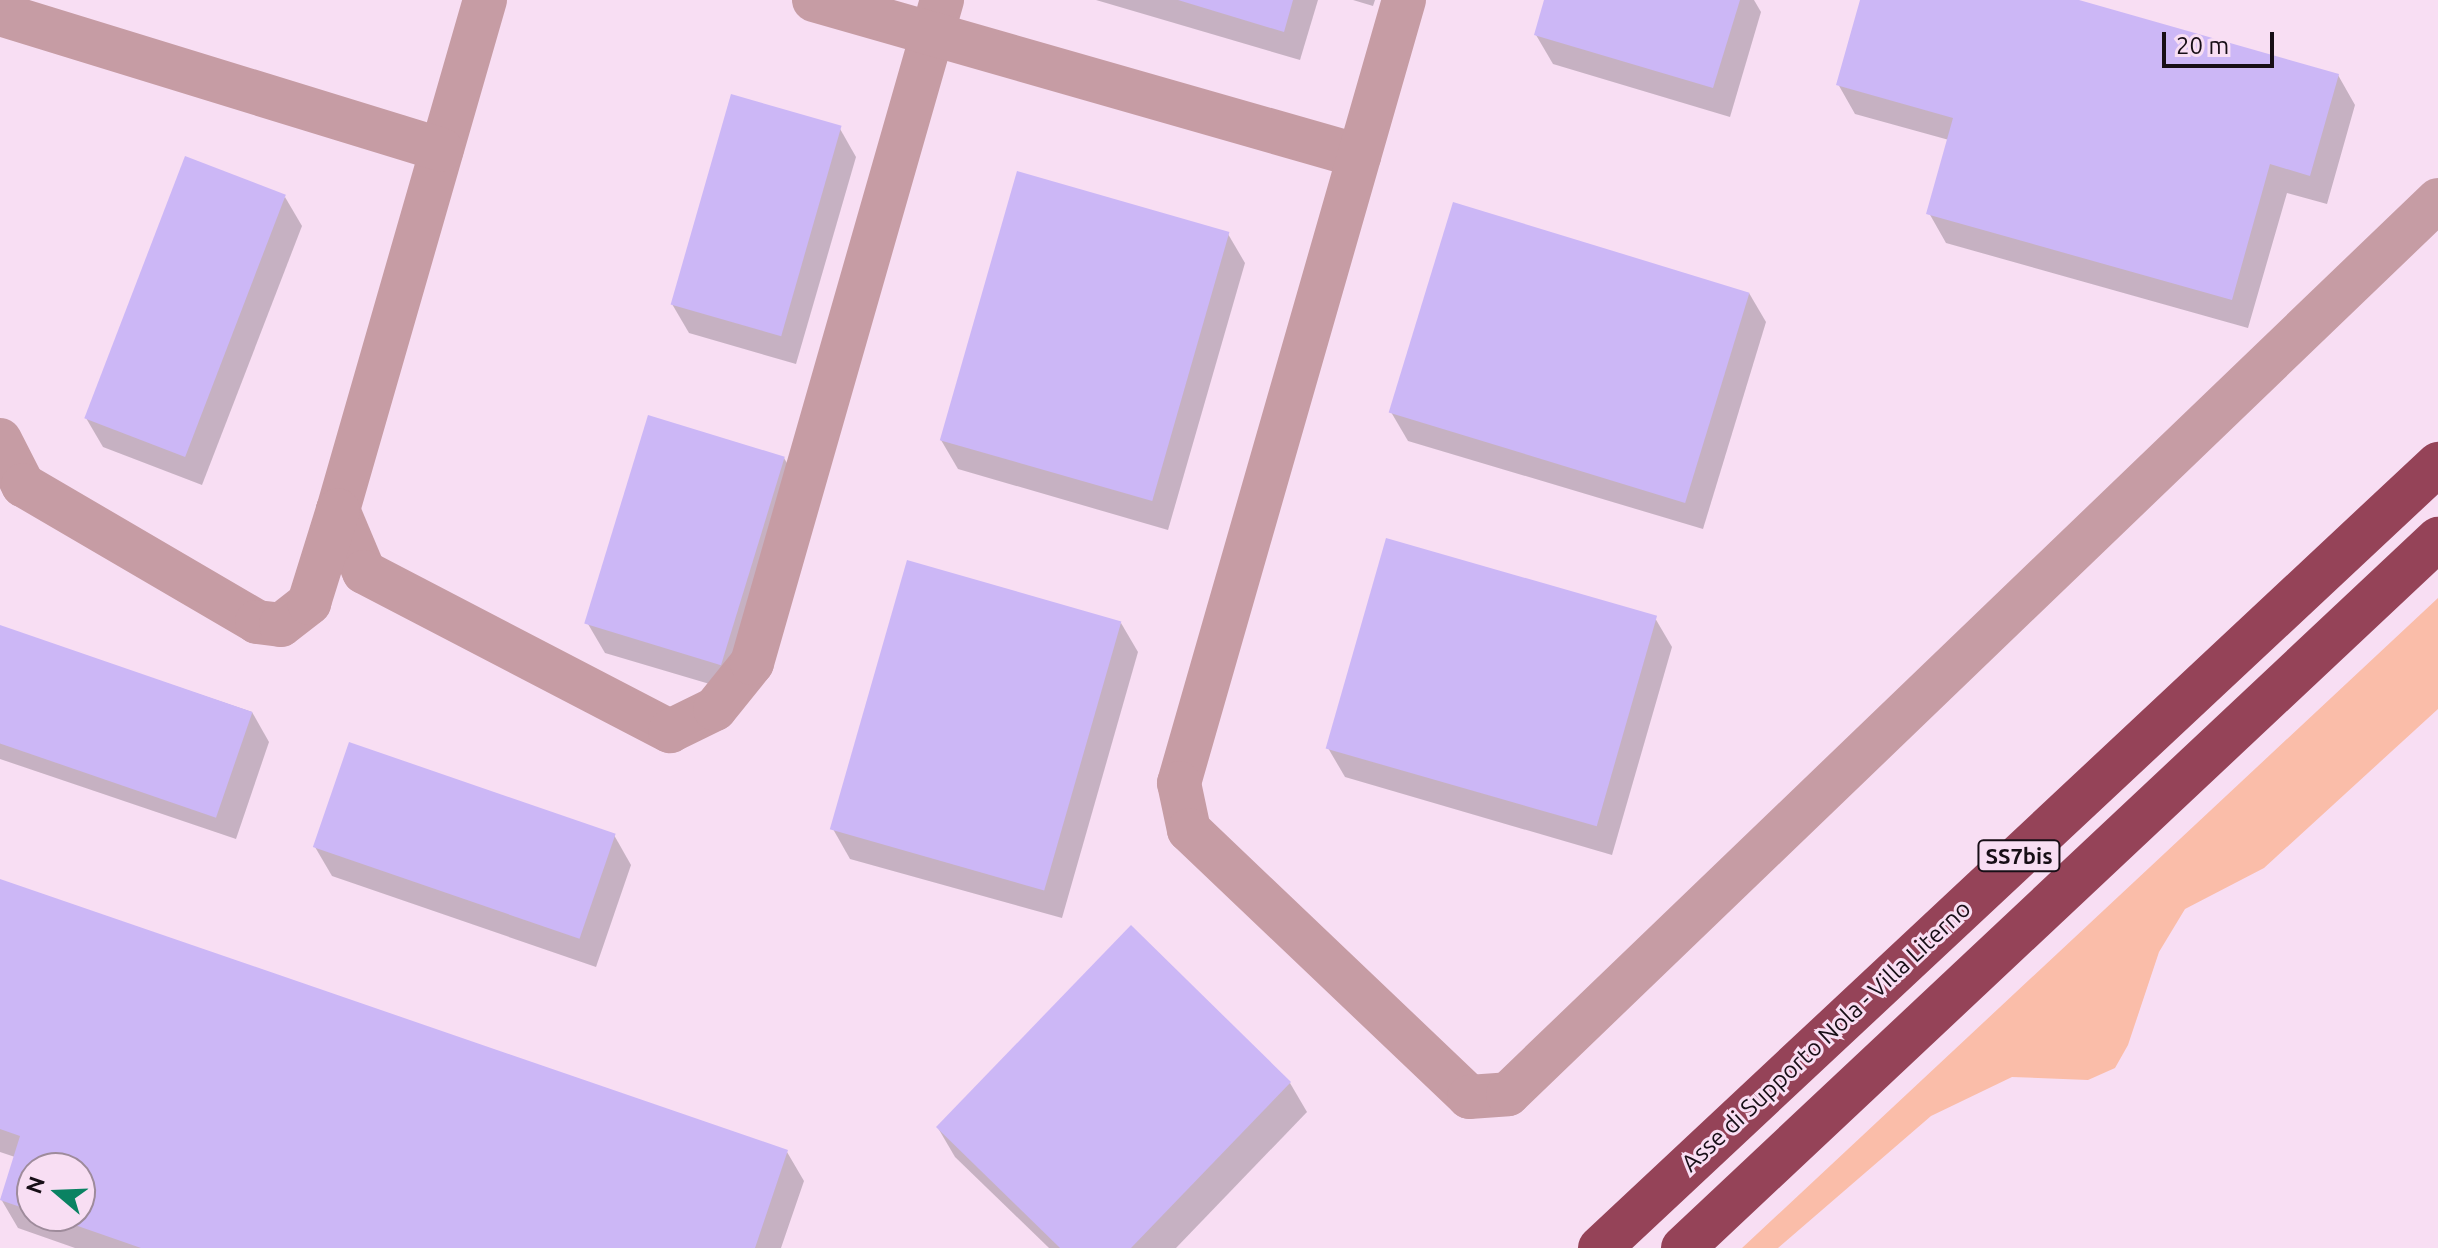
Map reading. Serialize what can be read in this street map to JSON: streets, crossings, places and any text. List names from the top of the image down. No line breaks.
{"streets":{"highway":["SS7bis","Asse di Supporto Nola - Villa Literno"]},"scale_bar":"20 m","north":"left"}
